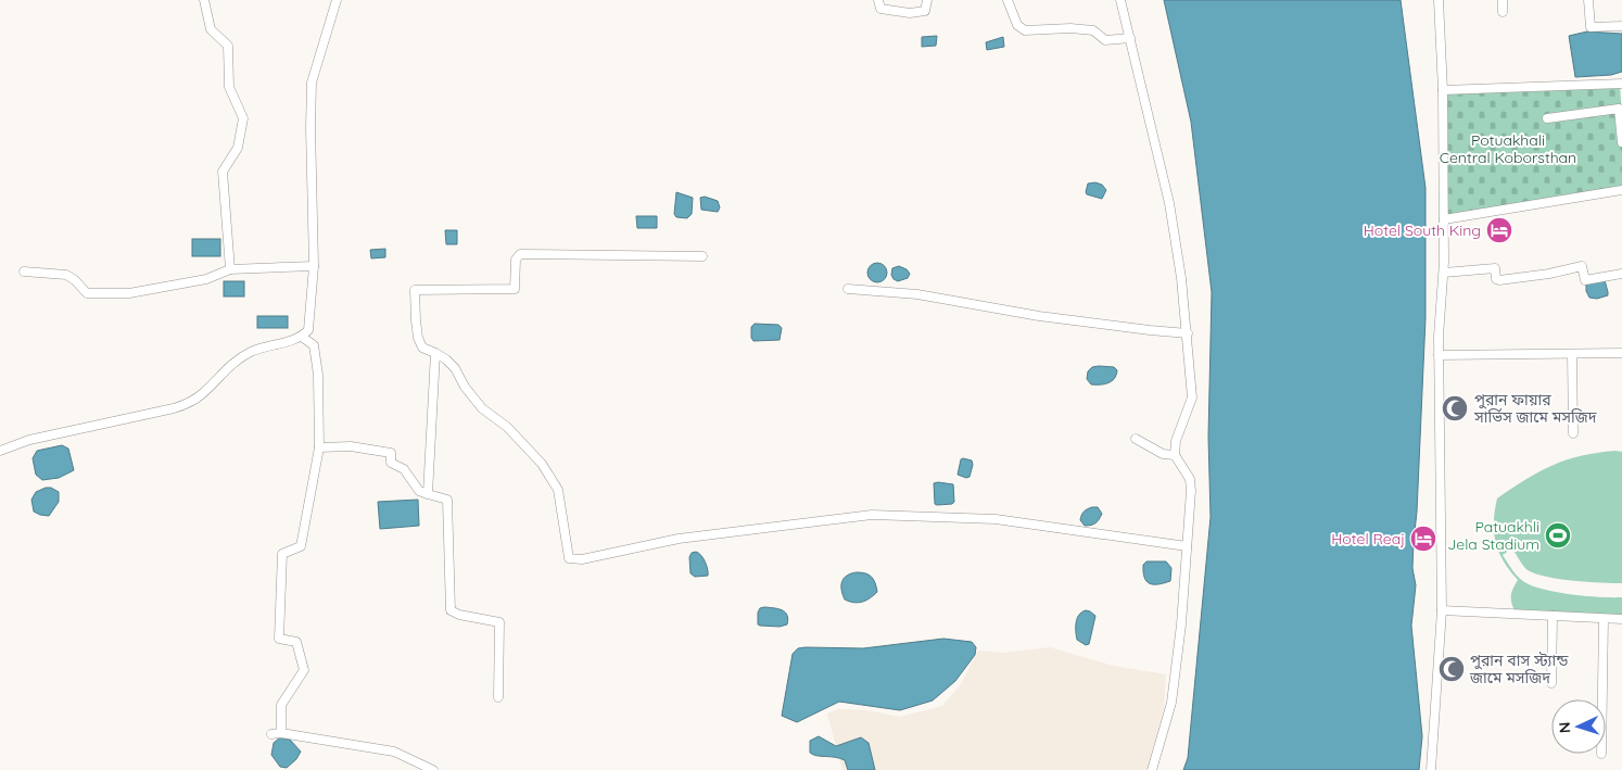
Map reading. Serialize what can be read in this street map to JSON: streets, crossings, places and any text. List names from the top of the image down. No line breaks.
{"parks":["Potuakhali Central Koborsthan"],"places":{"hotel":["Hotel South King","Hotel Reaj"],"mosque":["পুরান ফায়ার সার্ভিস জামে মসজিদ","পুরান বাস স্ট্যান্ড জামে মসজিদ"],"sports":["Patuakhli Jela Stadium"]},"north":"left"}
